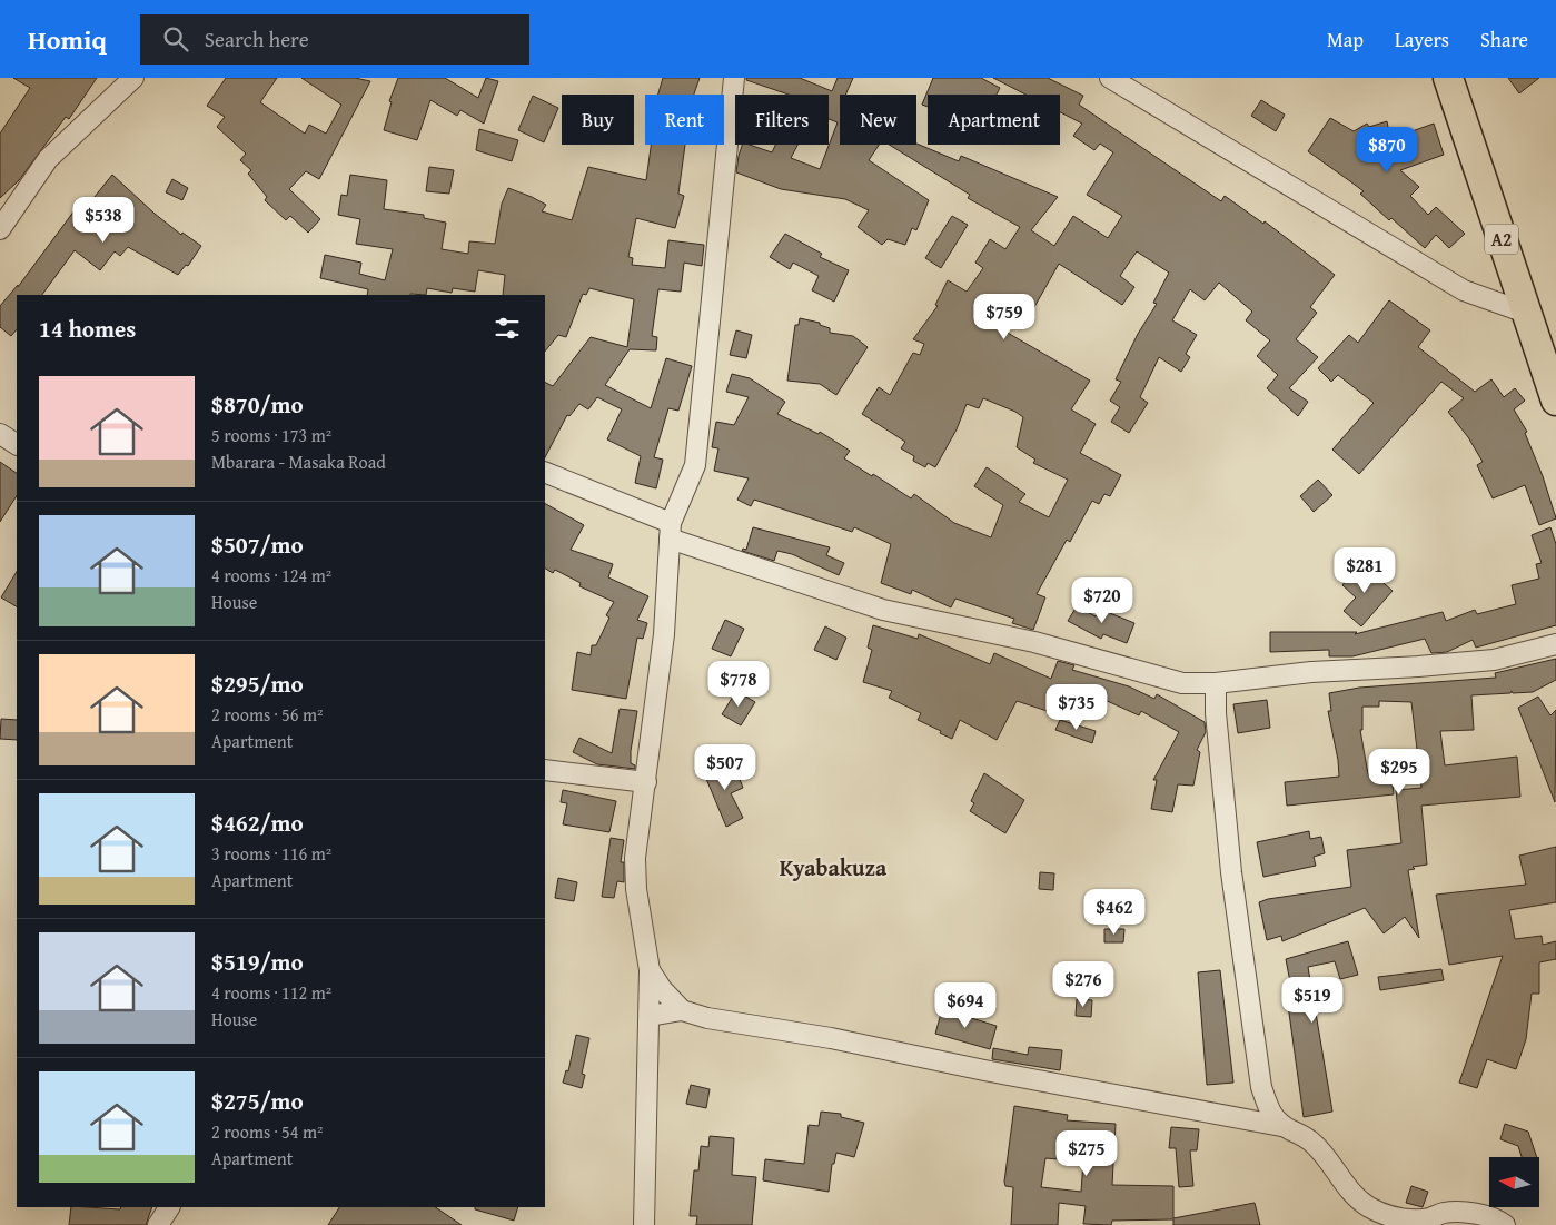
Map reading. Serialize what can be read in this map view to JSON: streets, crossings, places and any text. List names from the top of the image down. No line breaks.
{"streets":{"highway":["A2"]},"districts":["Kyabakuza"],"north":"left","page":{"header":"Homiq","search":"Search here","nav":["Map","Layers","Share"],"chip":["Buy","Rent","Filters","New","Apartment"],"price":["$870","$538","$759","$281","$720","$778","$735","$507","$295","$462","$276","$519","$694","$275"],"heading":"14 homes","list":[{"name":"$870/mo","note":"5 rooms · 173 m² · Mbarara - Masaka Road"},{"name":"$507/mo","note":"4 rooms · 124 m² · House"},{"name":"$295/mo","note":"2 rooms · 56 m² · Apartment"},{"name":"$462/mo","note":"3 rooms · 116 m² · Apartment"},{"name":"$519/mo","note":"4 rooms · 112 m² · House"},{"name":"$275/mo","note":"2 rooms · 54 m² · Apartment"}]}}
